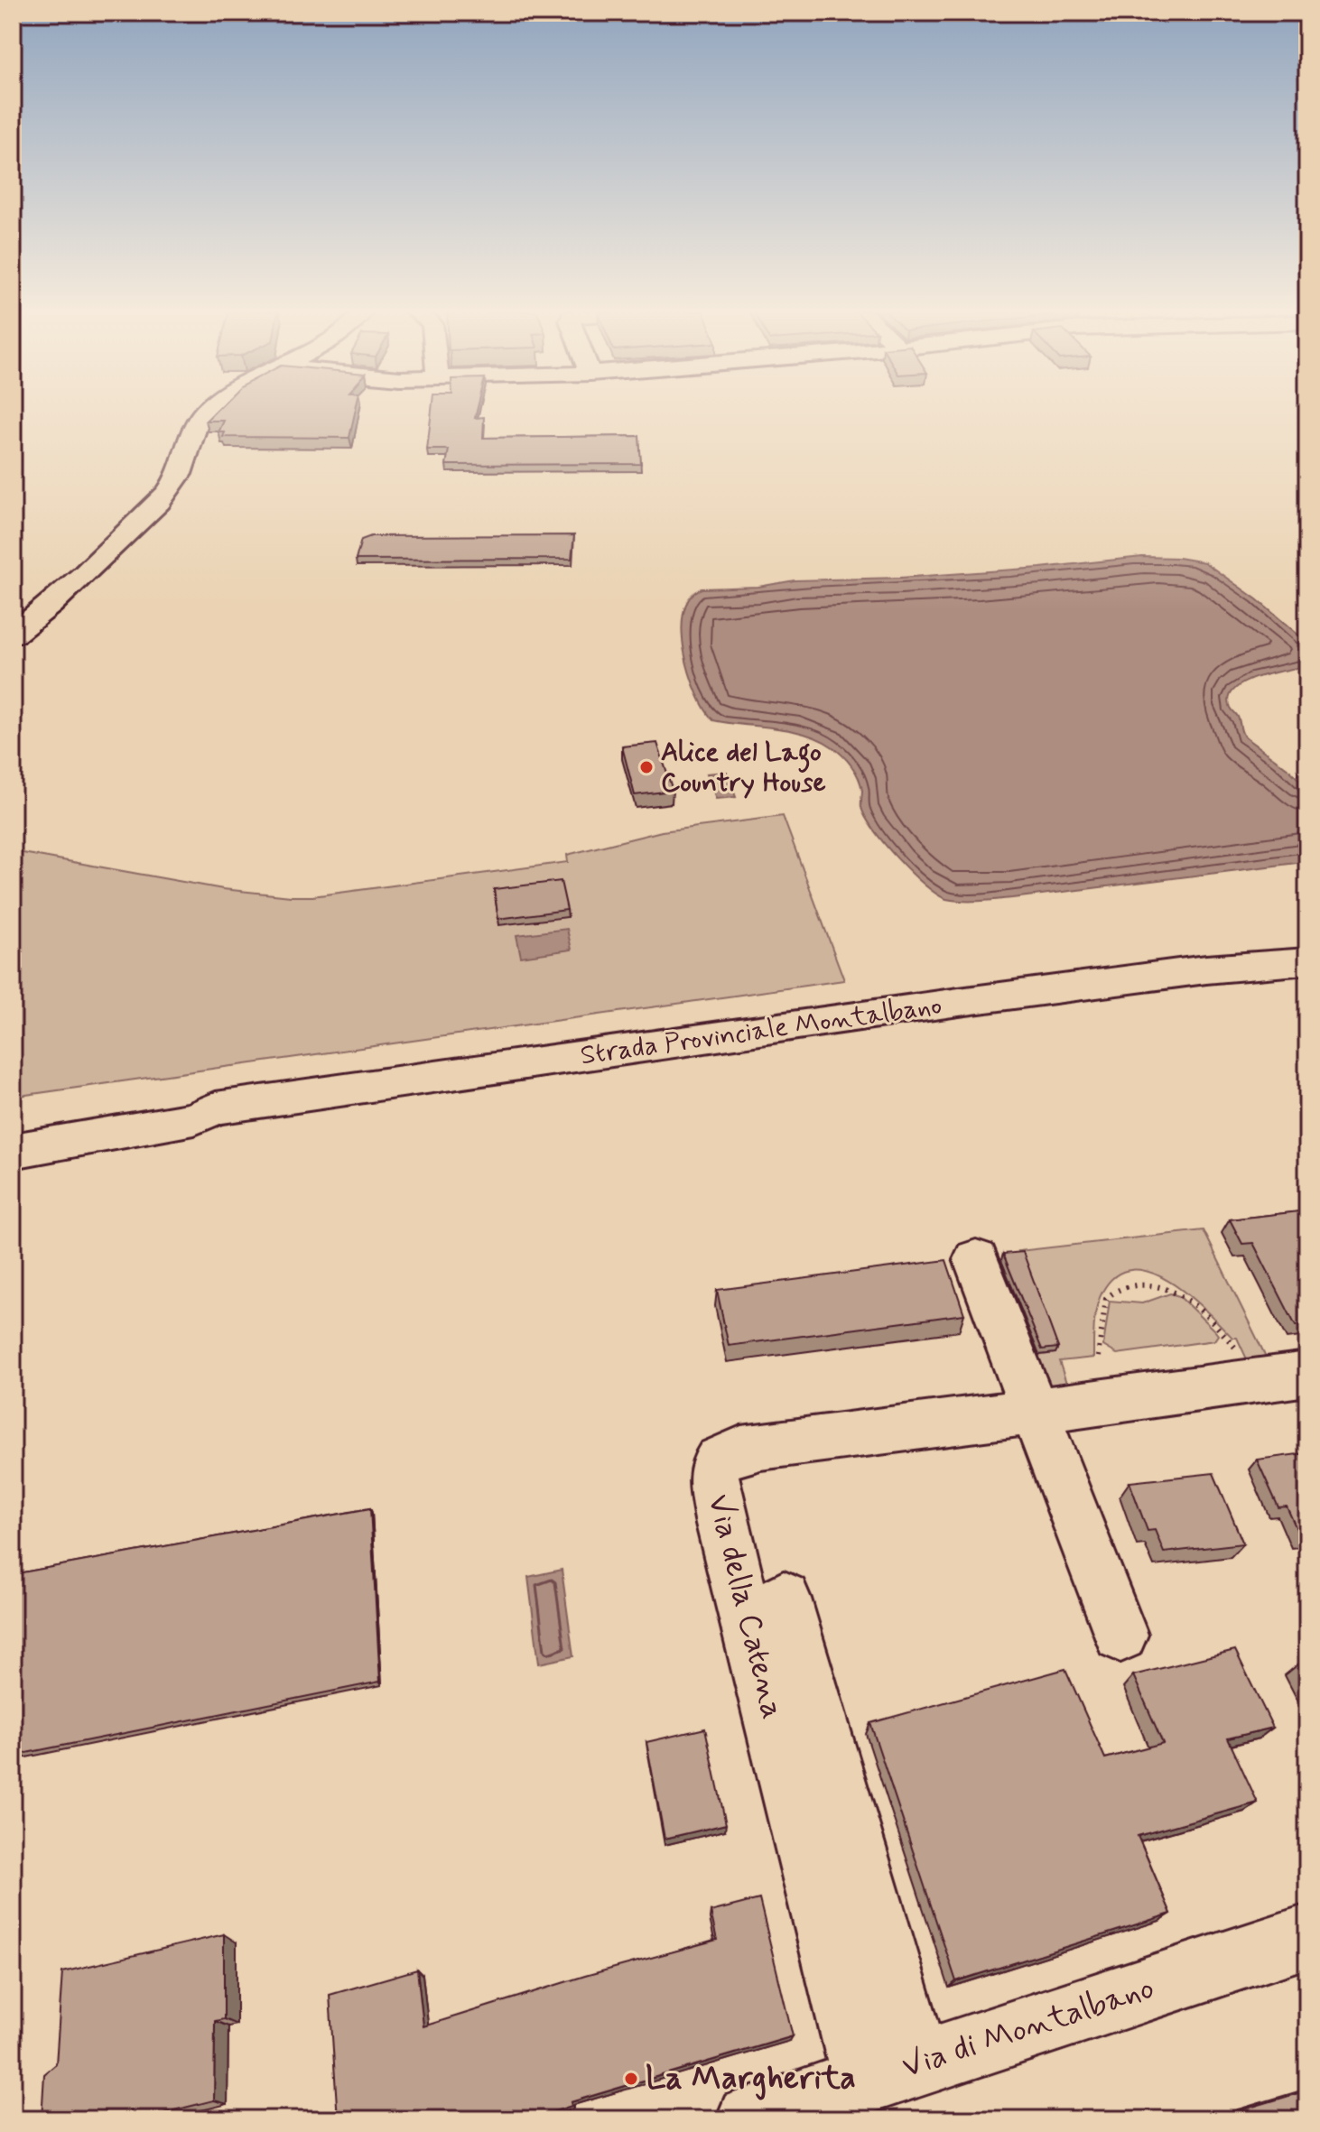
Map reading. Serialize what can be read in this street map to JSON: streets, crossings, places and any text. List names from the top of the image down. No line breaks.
{"streets":{"street":["Strada Provinciale Montalbano","Via della Catena","Via di Montalbano"]},"places":["Alice del Lago Country House","La Margherita"]}
